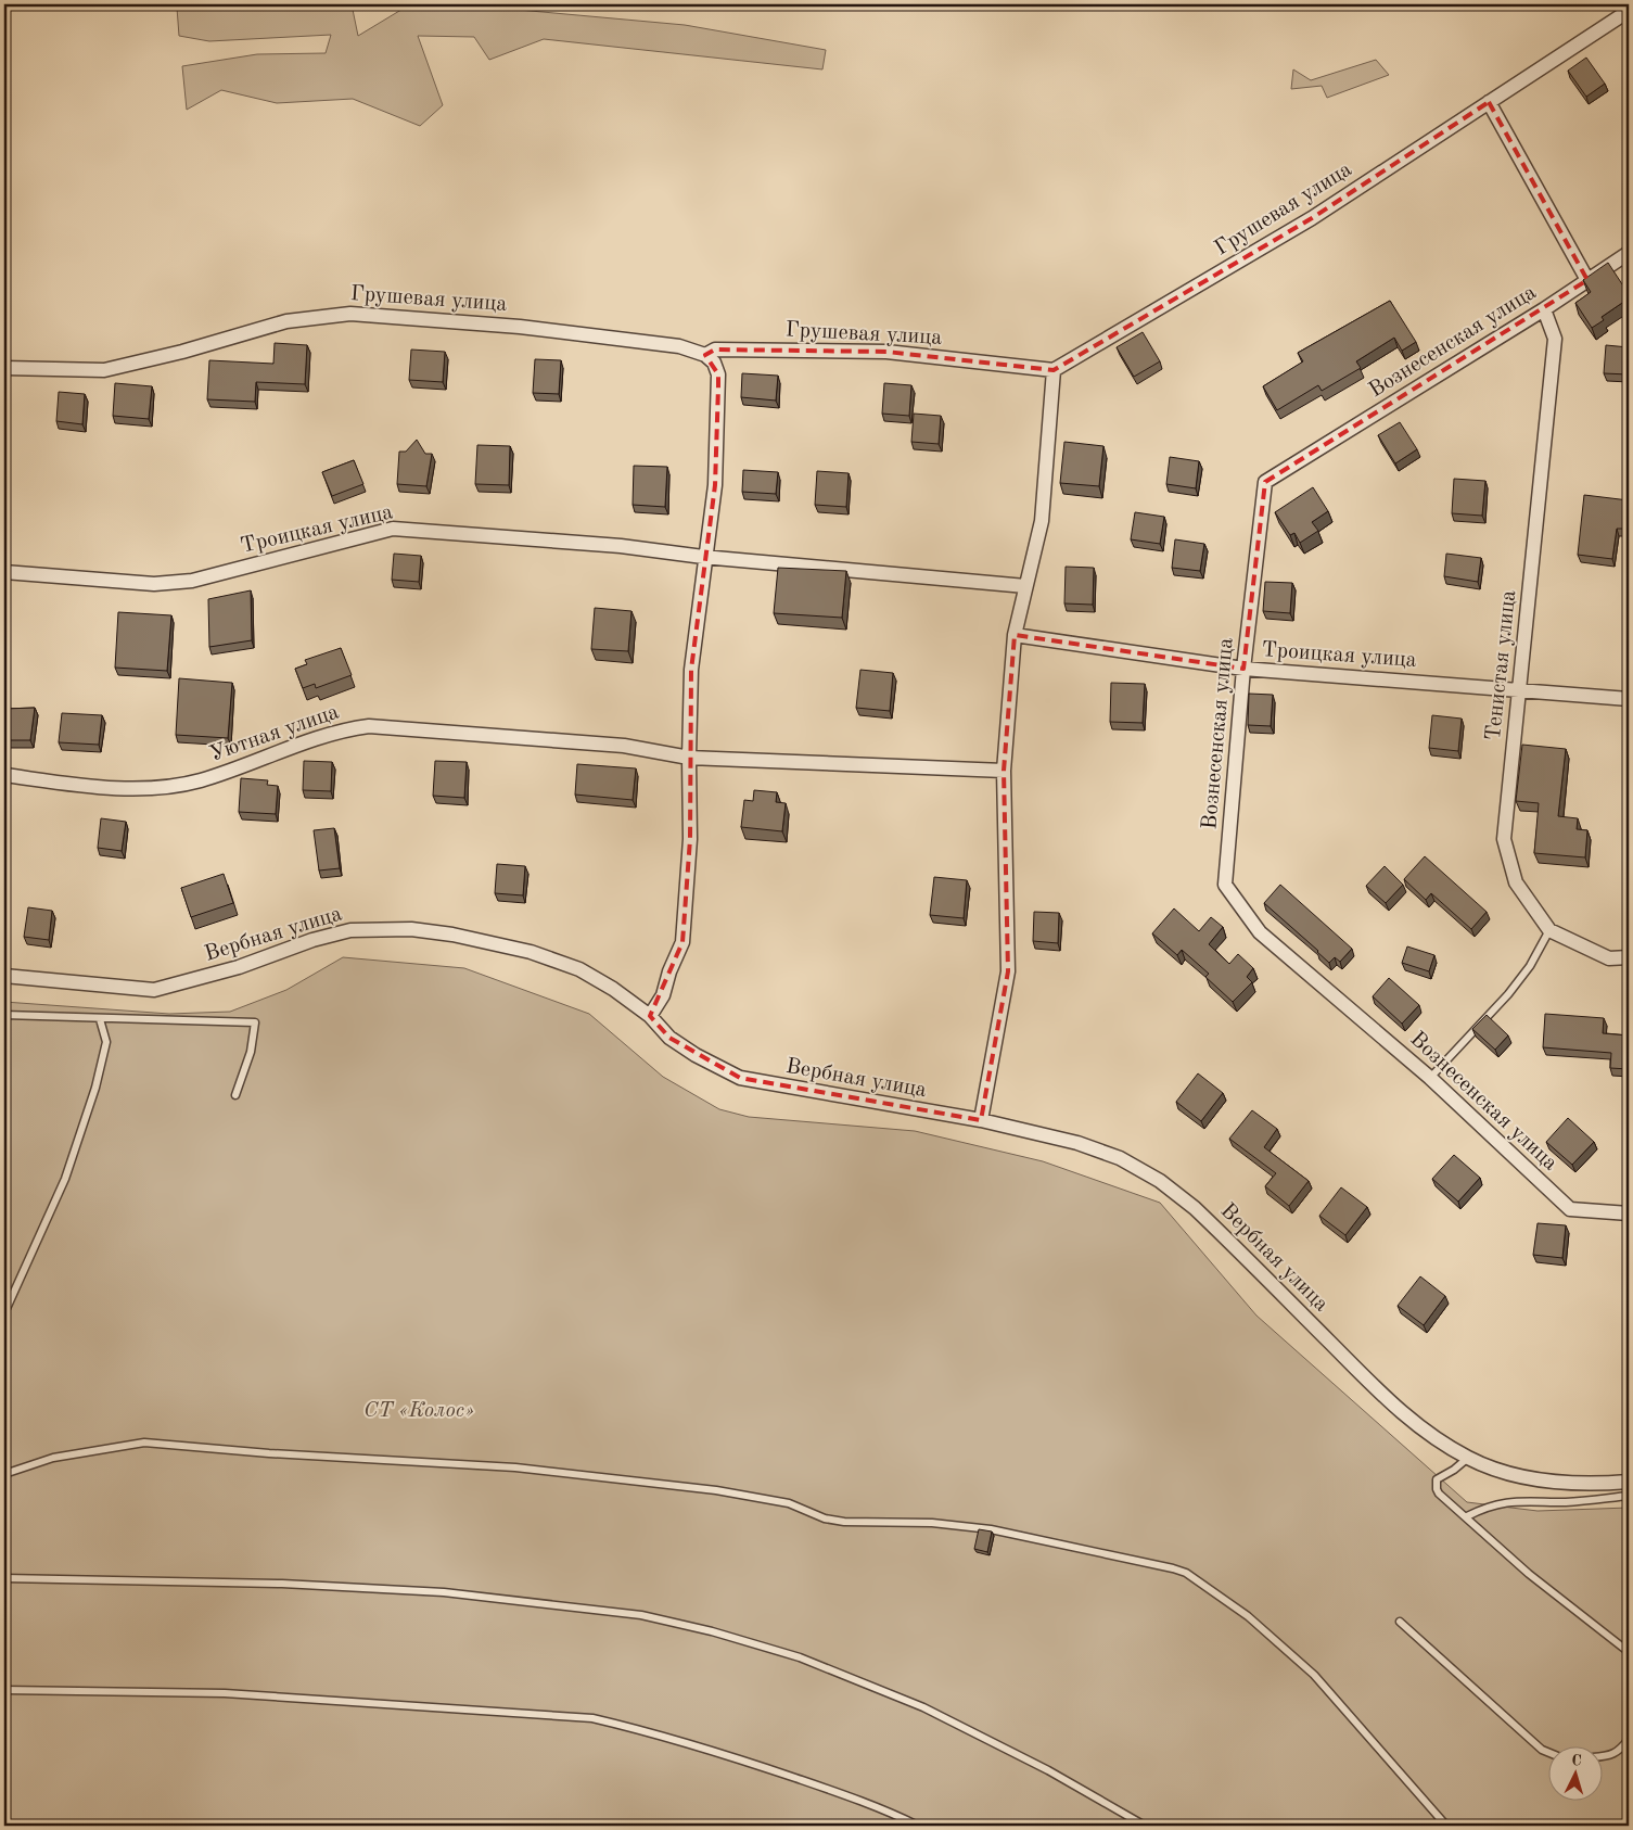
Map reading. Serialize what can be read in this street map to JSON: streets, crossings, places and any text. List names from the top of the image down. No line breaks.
{"streets":{"street":["Грушевая улица","Вознесенская улица","Троицкая улица","Тенистая улица","Уютная улица","Вербная улица"]},"crossings":[["Вознесенская улица","Троицкая улица"],["Вознесенская улица","Тенистая улица"],["Троицкая улица","Тенистая улица"]],"parks":["СТ «Колос»"],"north":"top"}
